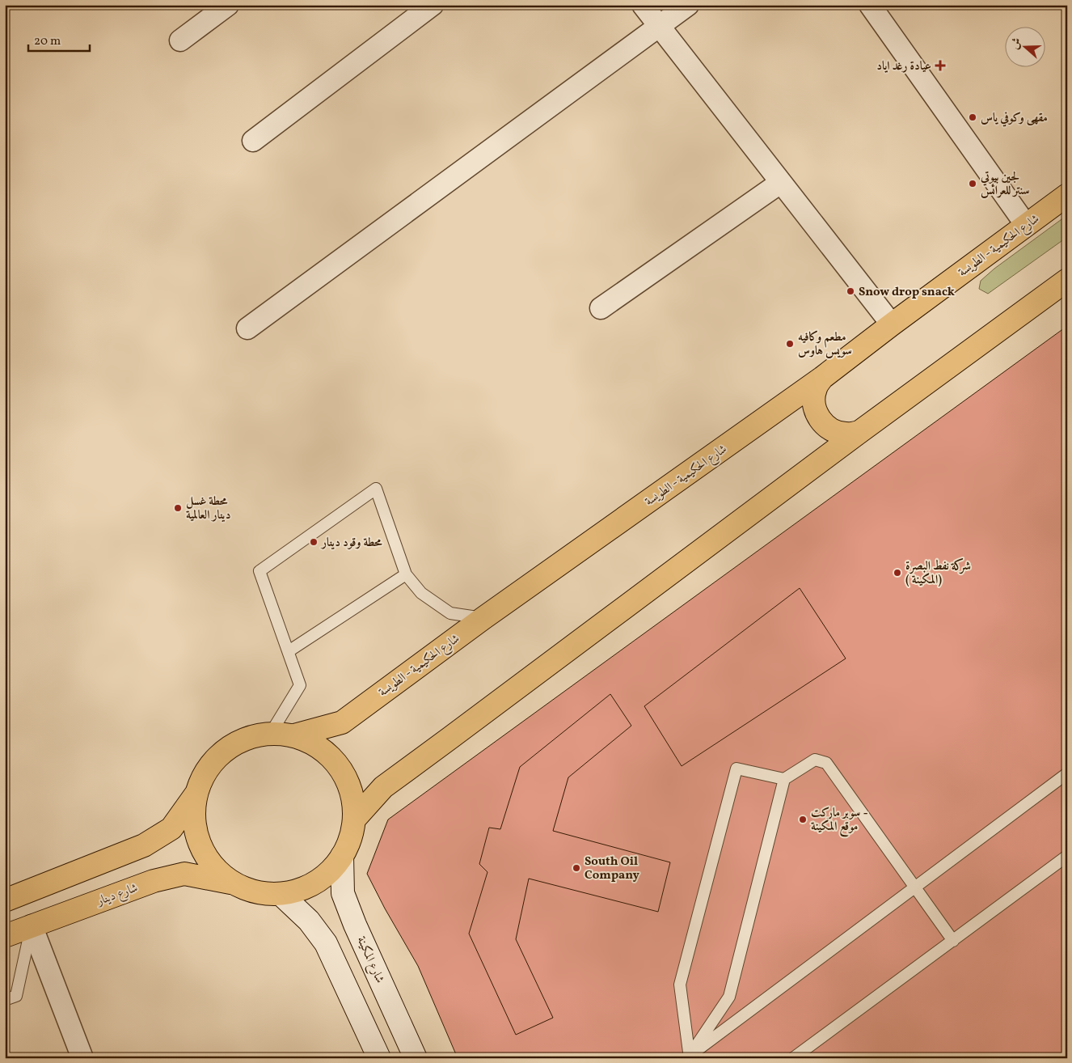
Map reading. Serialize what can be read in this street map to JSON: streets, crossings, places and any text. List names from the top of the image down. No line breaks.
{"streets":{"main road":["شارع الحكيمية - الطويسة","شارع دينار","شارع المكينة"]},"places":{"health":["عيادة رغد اياد"],"other":["مقهى وكوفي ياس","لجين بيوتي سنتر للعرائس","Snow drop snack","مطعم وكافيه سويس هاوس","محطة غسل دينار العالمية","محطة وقود دينار","شركة نفط البصرة ( المكينة)","سوبر ماركت - موقع المكينة","South Oil Company"]},"scale_bar":"20 m","north":"left"}
